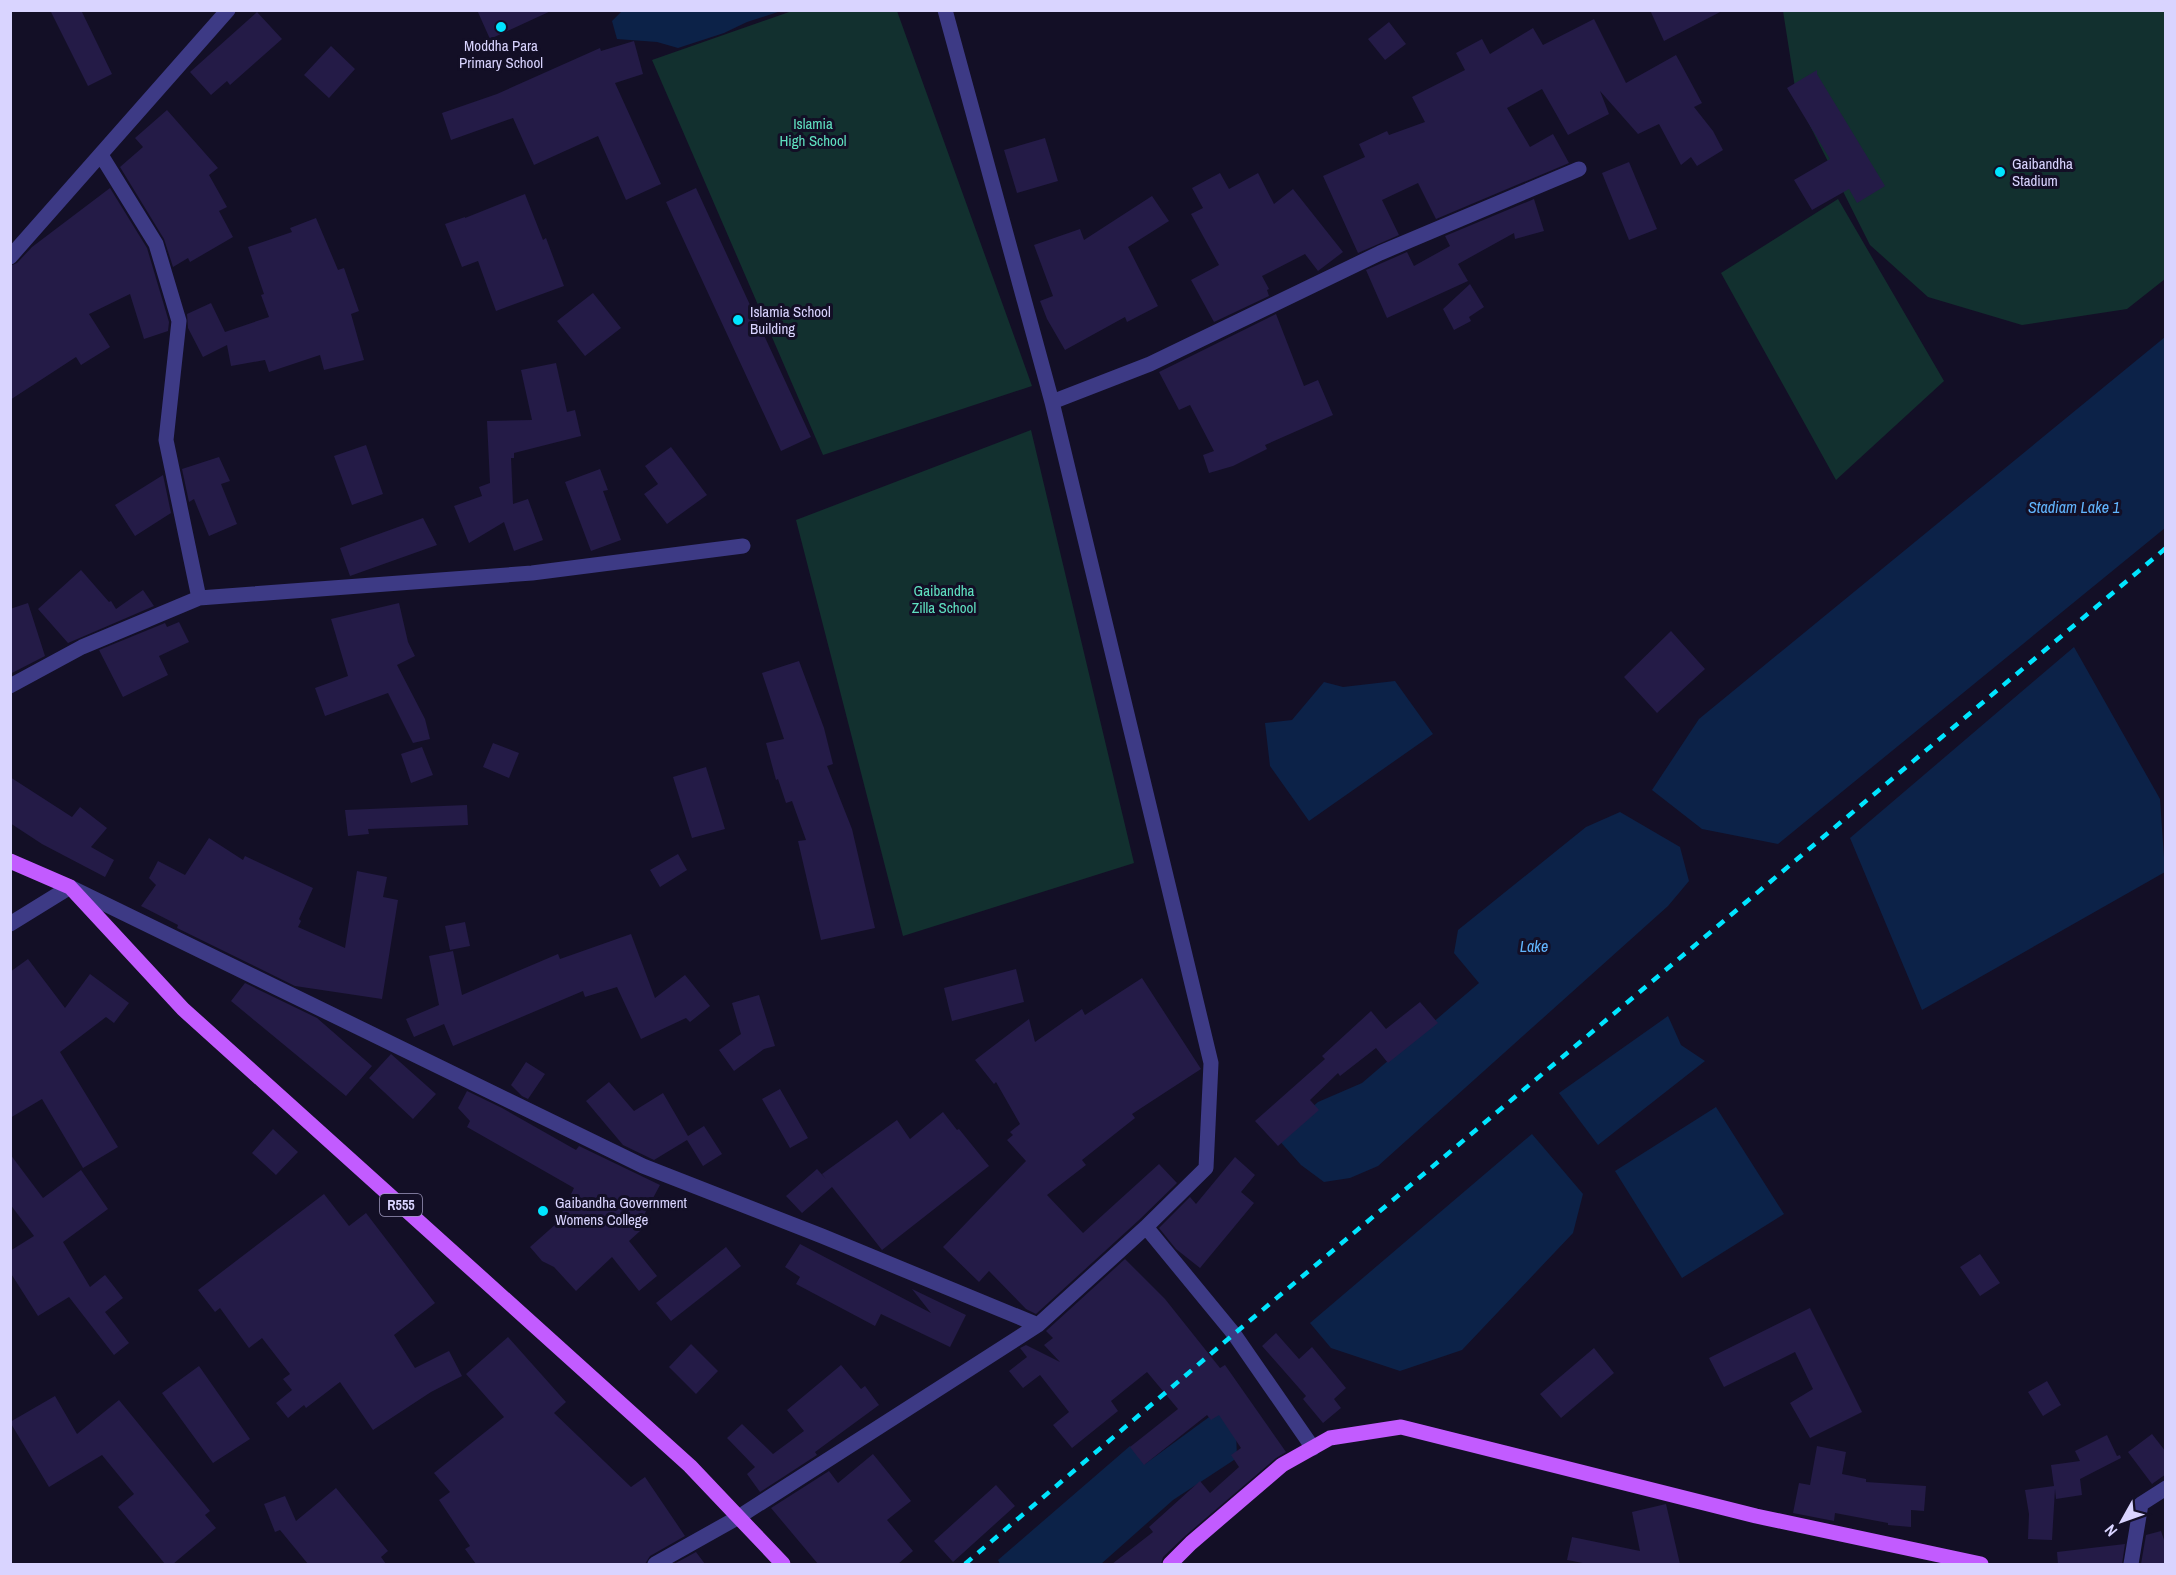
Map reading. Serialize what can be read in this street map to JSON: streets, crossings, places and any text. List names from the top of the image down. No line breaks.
{"streets":{"main road":["R555"]},"water":["Stadiam Lake 1","Lake"],"parks":["Islamia High School","Gaibandha Zilla School"],"places":["Moddha Para Primary School","Gaibandha Stadium","Islamia School Building","Gaibandha Government Womens College"],"north":"bottom left"}
